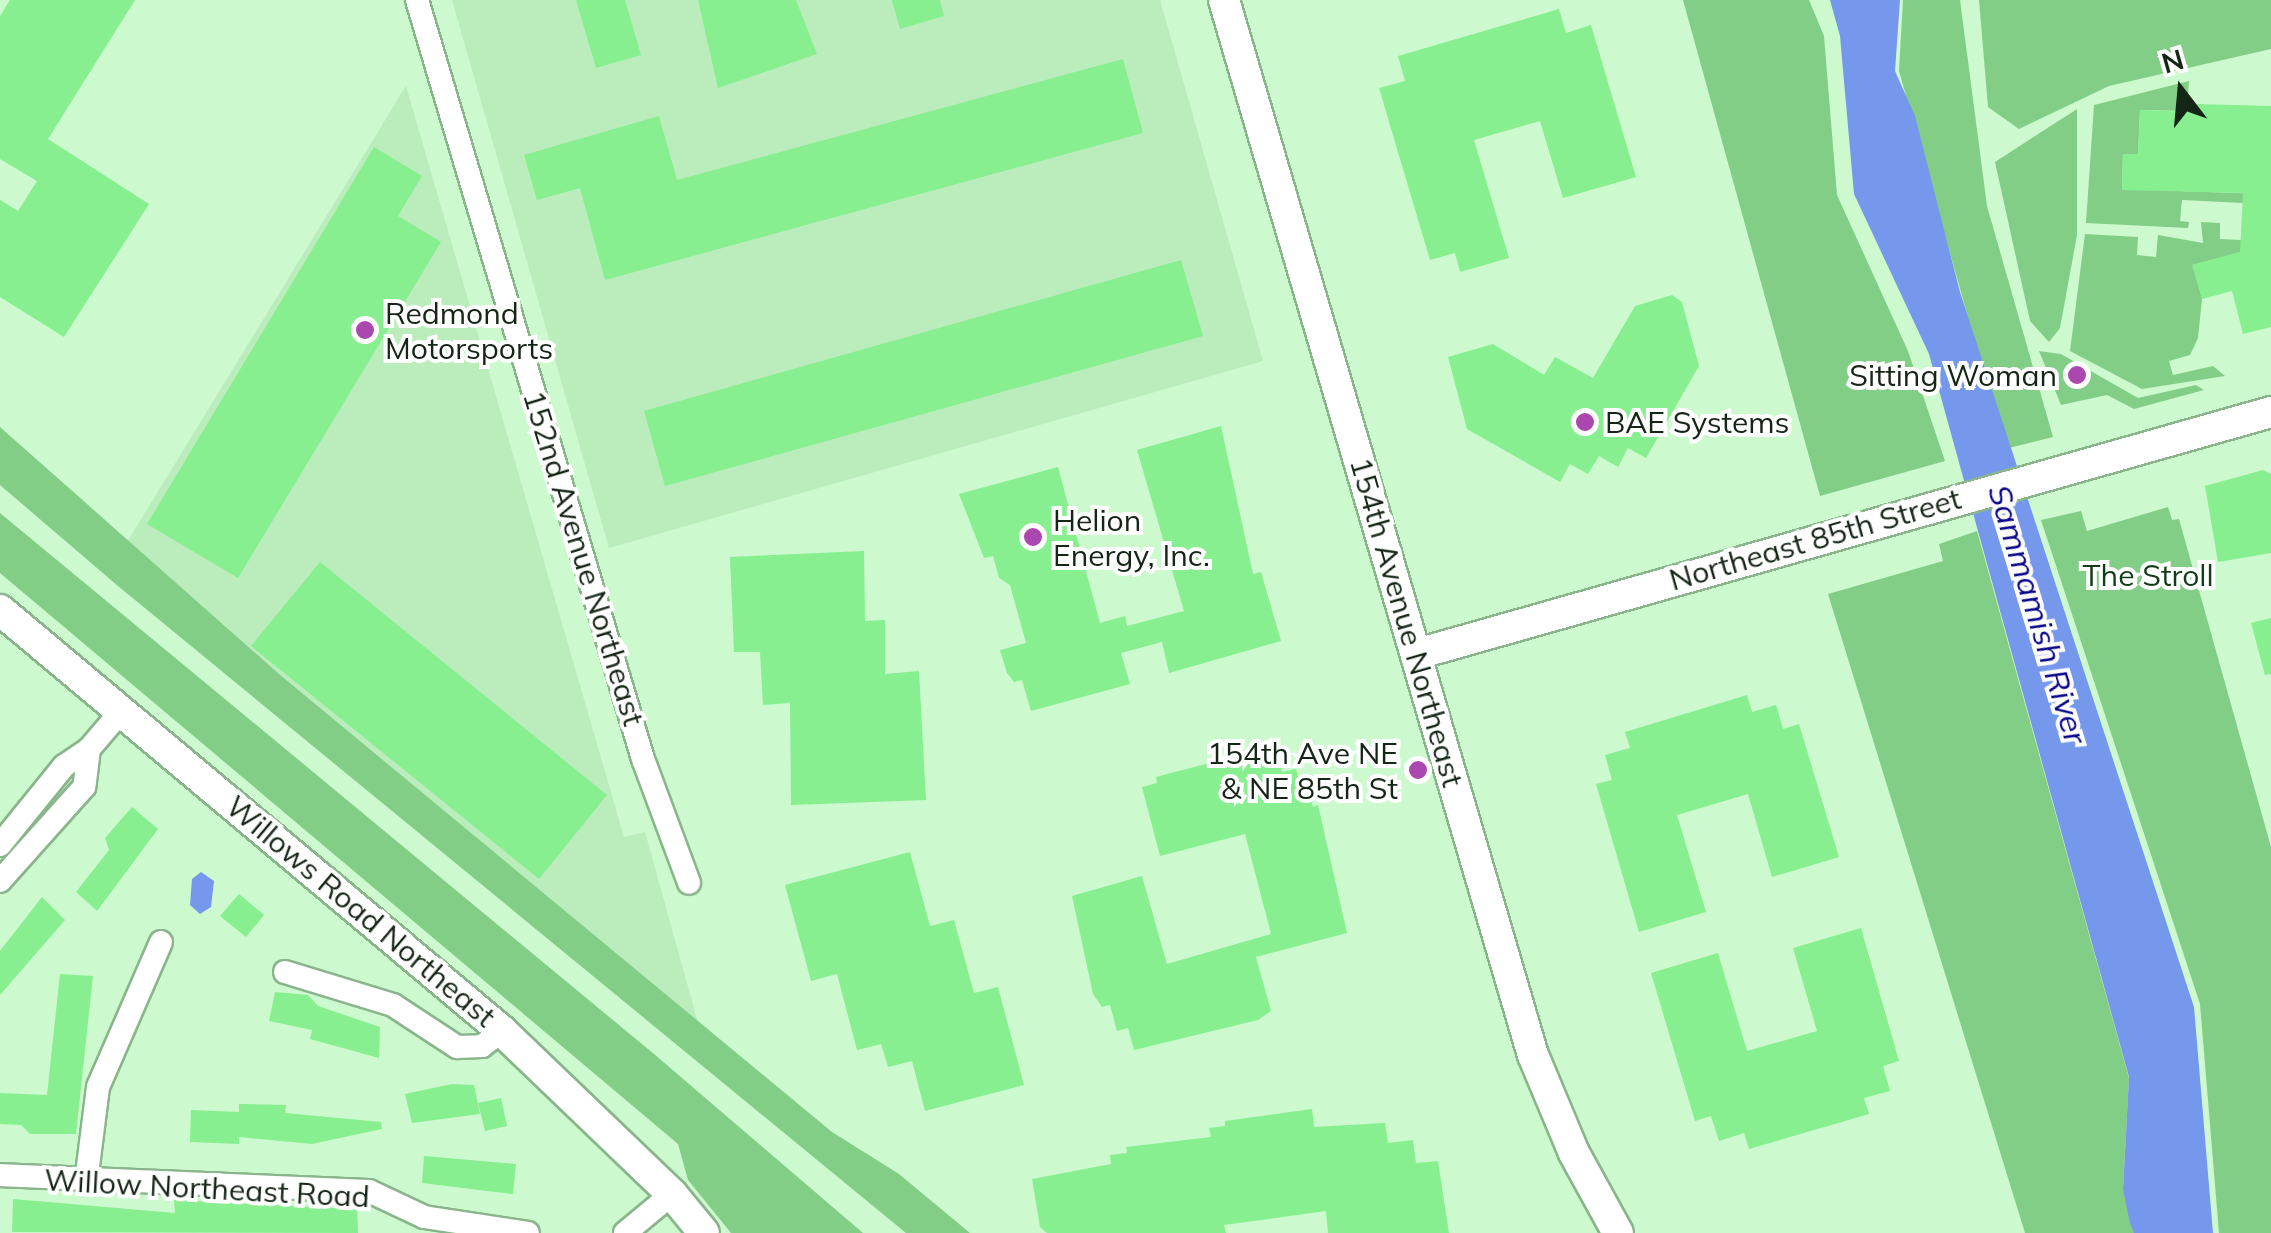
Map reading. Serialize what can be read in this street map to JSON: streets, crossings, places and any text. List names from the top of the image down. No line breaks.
{"streets":{"street":["Northeast 85th Street","152nd Avenue Northeast","154th Avenue Northeast","Willows Road Northeast","Willow Northeast Road"]},"crossings":[["Northeast 85th Street","154th Avenue Northeast"]],"water":["Sammamish River"],"parks":["The Stroll"],"places":["Redmond Motorsports","Sitting Woman","BAE Systems","Helion Energy, Inc.","154th Ave NE & NE 85th St"],"north":"top"}
